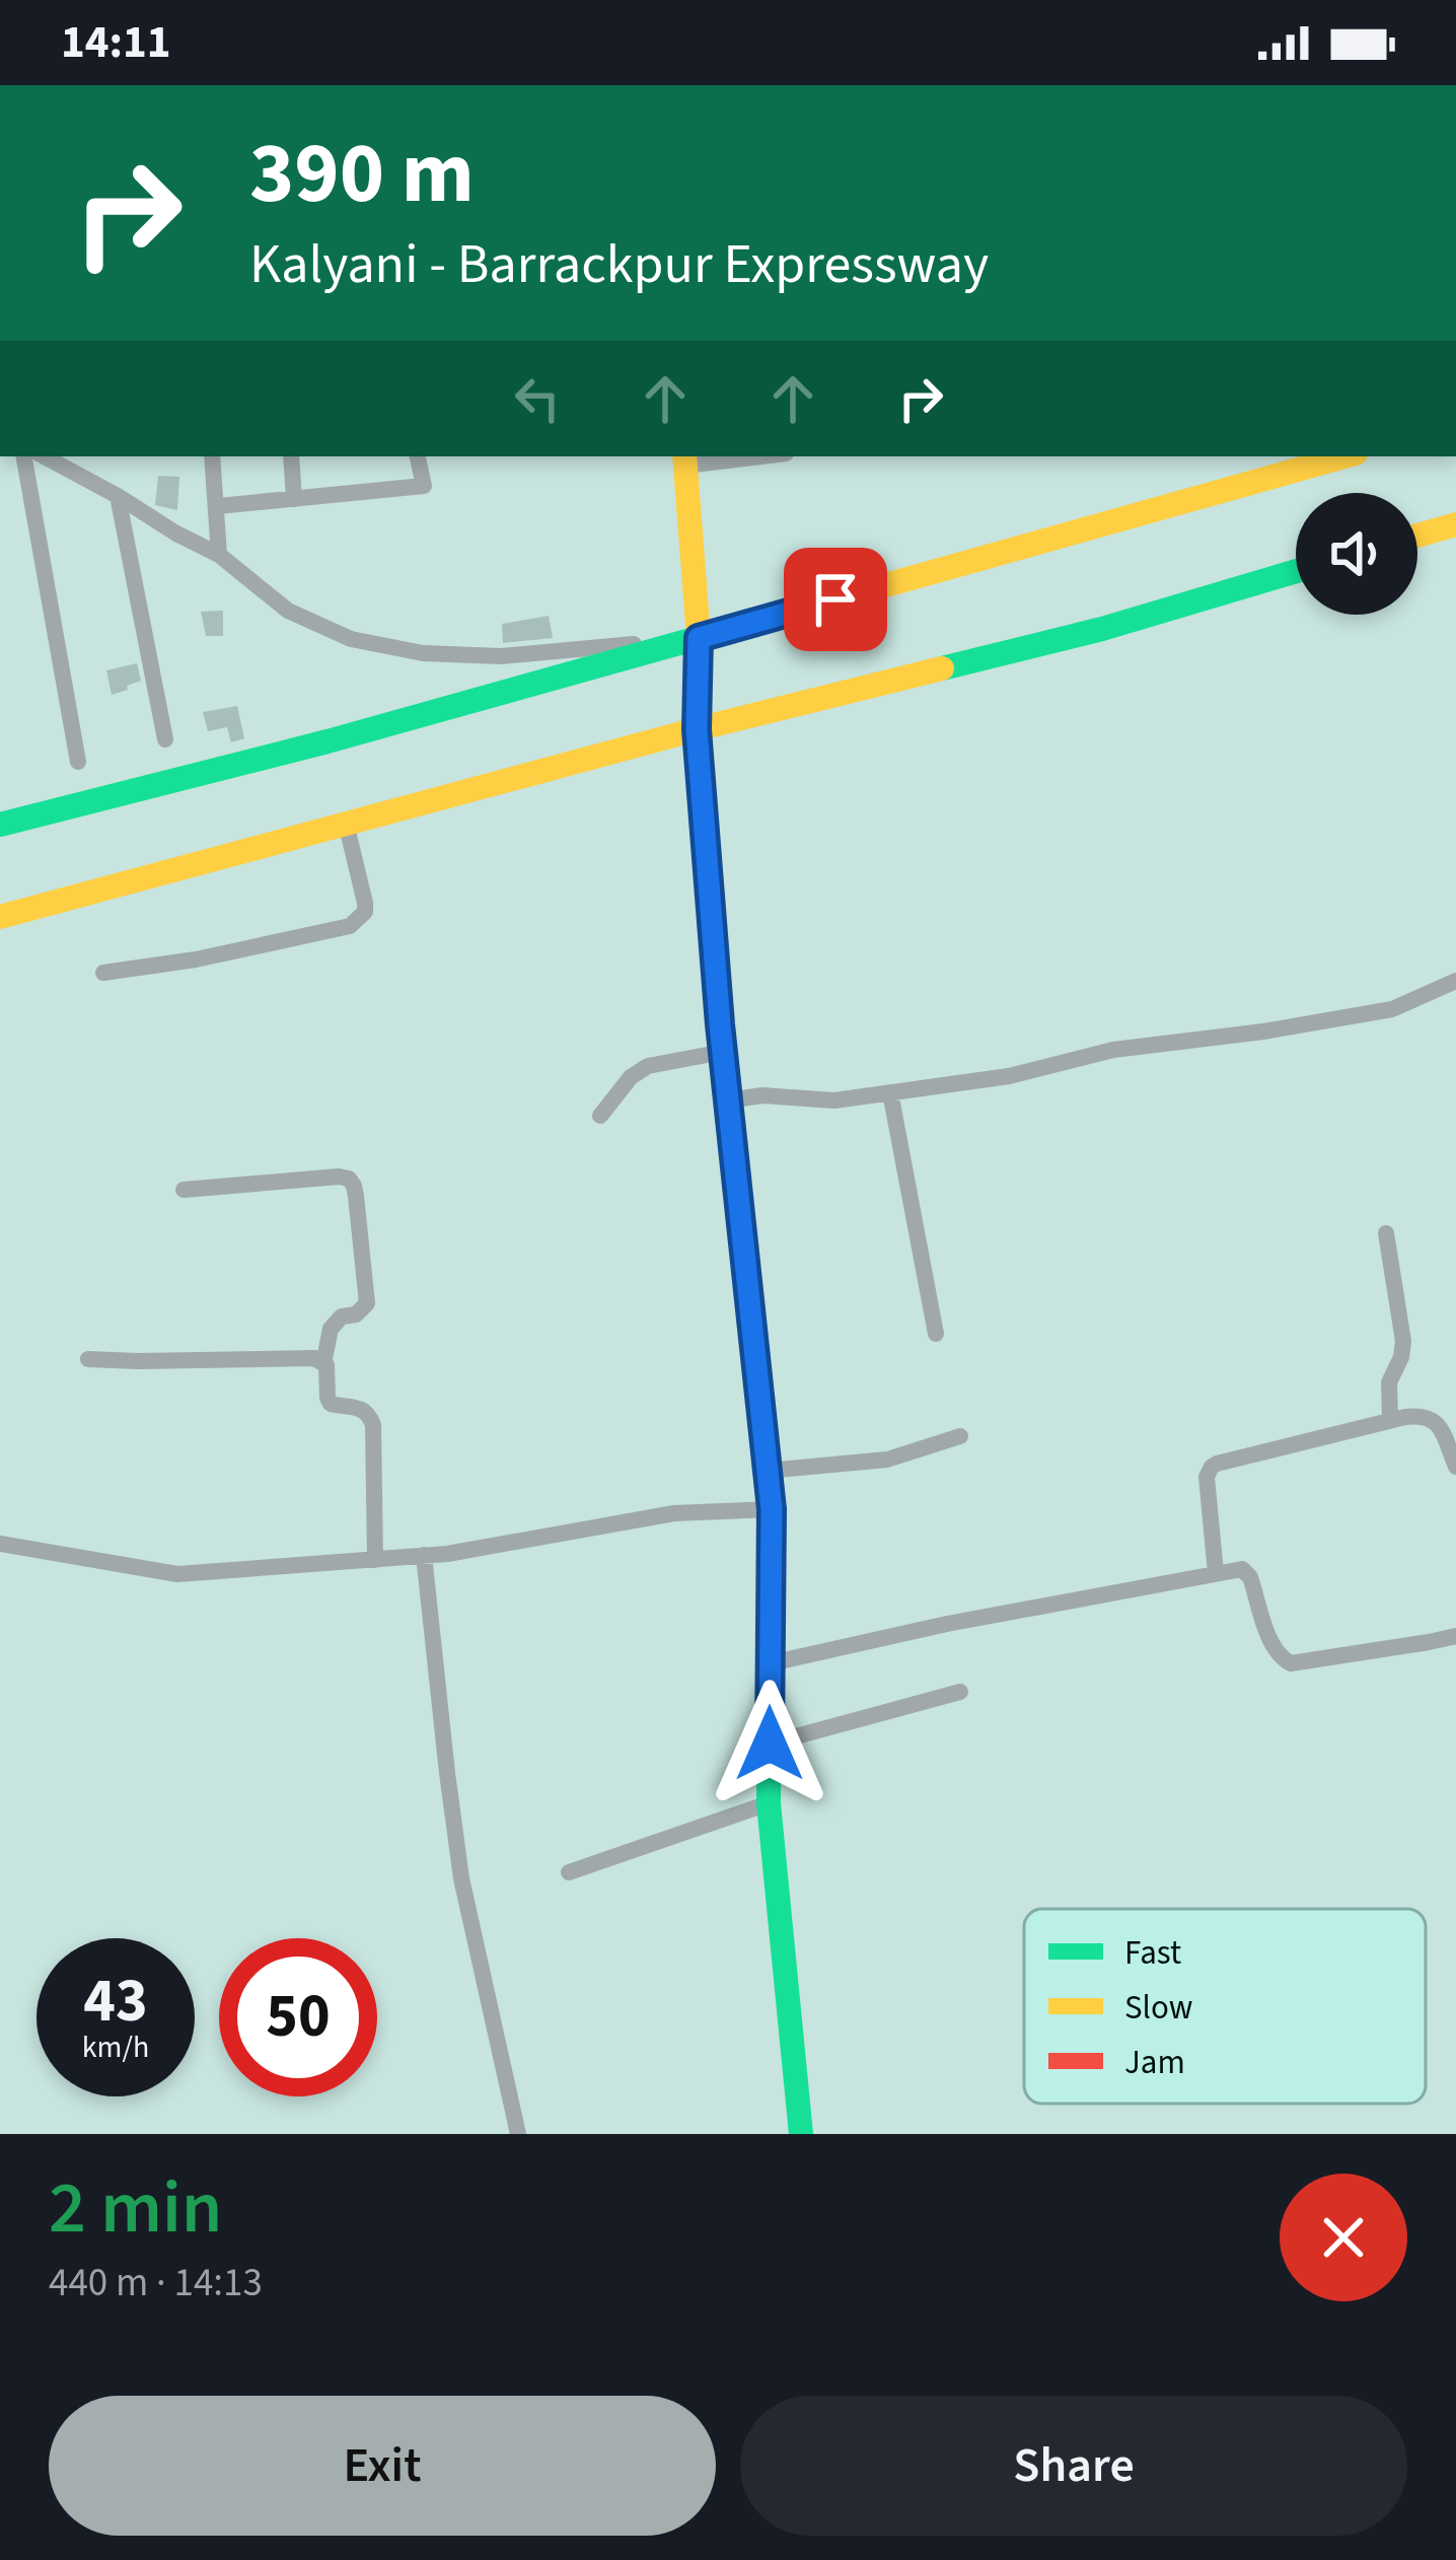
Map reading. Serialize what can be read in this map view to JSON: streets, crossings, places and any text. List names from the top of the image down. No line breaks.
{"legend":["Fast","Slow","Jam"],"page":{"status":"14:11","turn":["390 m","Kalyani - Barrackpur Expressway"],"speed":"43 km/h","limit":"50","heading":["2 min","440 m · 14:13"],"buttons":["Exit","Share"]}}
